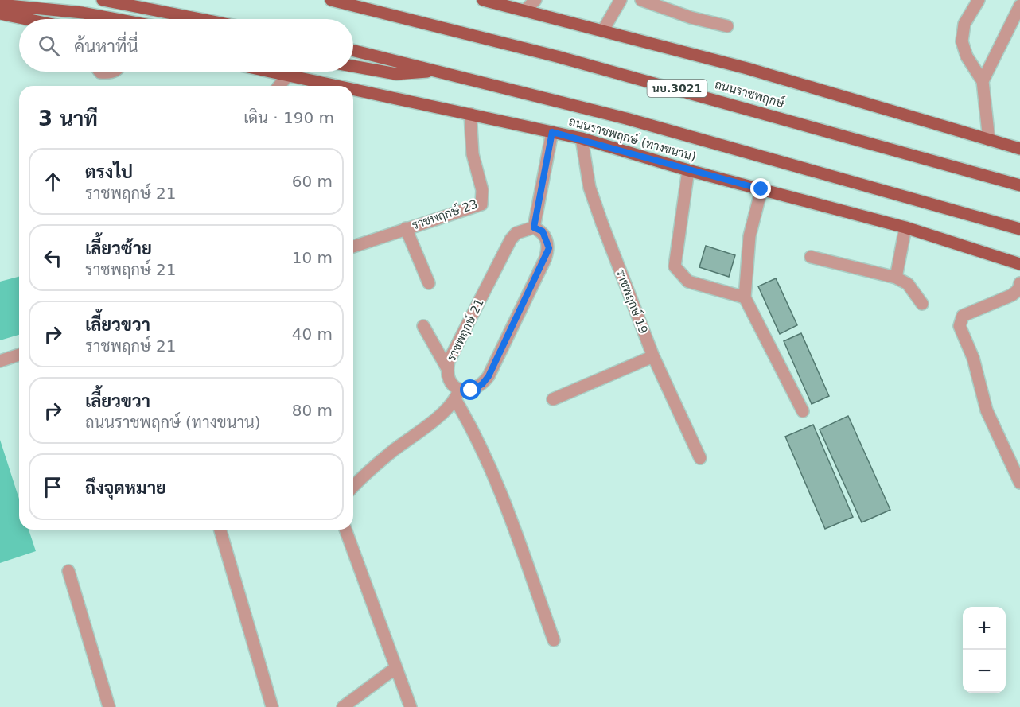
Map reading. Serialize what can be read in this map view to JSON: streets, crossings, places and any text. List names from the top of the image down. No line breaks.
{"streets":{"main road":["นบ.3021","ถนนราชพฤกษ์","ถนนราชพฤกษ์ (ทางขนาน)"],"street":["ราชพฤกษ์ 23","ราชพฤกษ์ 19","ราชพฤกษ์ 21"]},"crossings":[["ถนนราชพฤกษ์ (ทางขนาน)","ราชพฤกษ์ 23"],["ถนนราชพฤกษ์ (ทางขนาน)","ราชพฤกษ์ 19"]],"page":{"search":"ค้นหาที่นี่","heading":["3 นาที","เดิน · 190 m"],"list":[["ตรงไป","ราชพฤกษ์ 21","60 m"],["เลี้ยวซ้าย","ราชพฤกษ์ 21","10 m"],["เลี้ยวขวา","ราชพฤกษ์ 21","40 m"],["เลี้ยวขวา","ถนนราชพฤกษ์ (ทางขนาน)","80 m"],"ถึงจุดหมาย"],"map_buttons":["+","−"]}}
